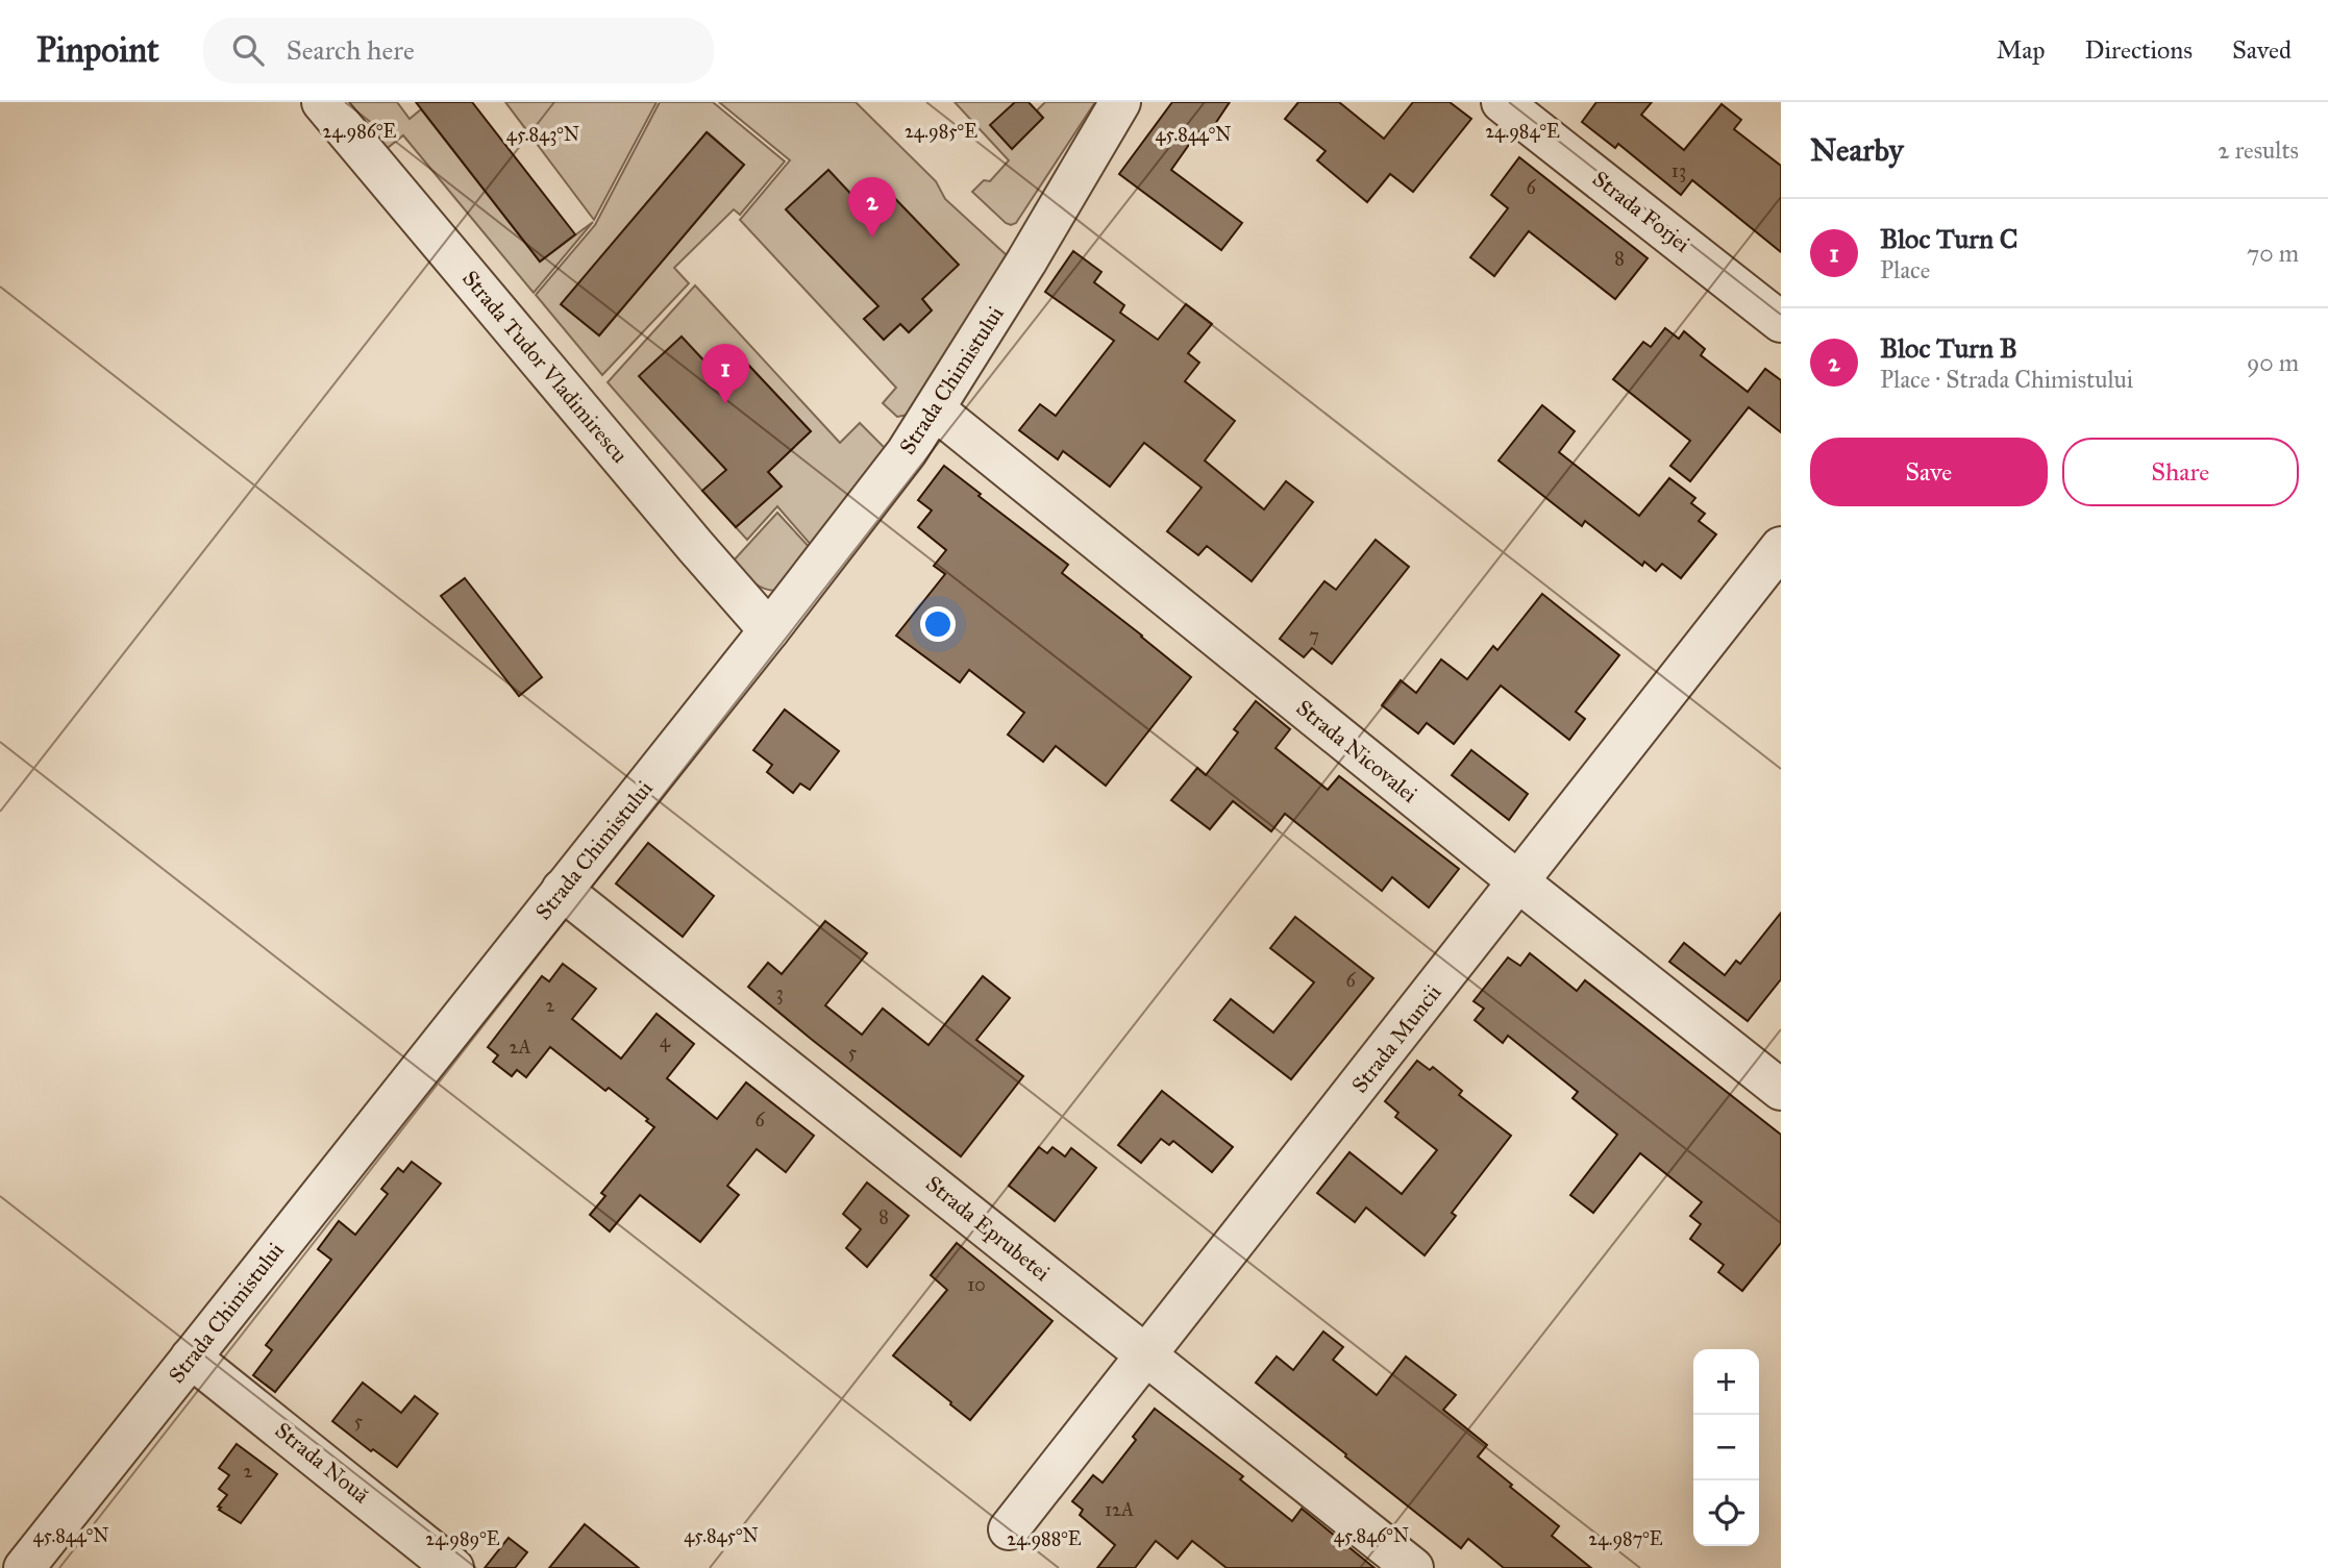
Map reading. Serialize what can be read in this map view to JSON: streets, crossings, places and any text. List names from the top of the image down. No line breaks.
{"streets":{"street":["Strada Forjei","Strada Tudor Vladimirescu","Strada Chimistului","Strada Nicovalei","Strada Muncii","Strada Eprubetei","Strada Nouă"]},"crossings":[["Strada Tudor Vladimirescu","Strada Chimistului"],["Strada Chimistului","Strada Nicovalei"],["Strada Chimistului","Strada Eprubetei"],["Strada Chimistului","Strada Nouă"],["Strada Nicovalei","Strada Muncii"],["Strada Muncii","Strada Eprubetei"]],"house_numbers":["13","6","8","7","6","3","2","4","2A","5","6","8","10","5","2","12A"],"page":{"header":"Pinpoint","search":"Search here","nav":["Map","Directions","Saved"],"heading":["Nearby","2 results"],"pins":["2","1"],"list":[{"mark":"1","name":"Bloc Turn C","note":"Place","value":"70 m"},{"mark":"2","name":"Bloc Turn B","note":"Place · Strada Chimistului","value":"90 m"}],"buttons":["Save","Share"],"map_buttons":["+","−"]},"coordinates":["24.986°E","24.985°E","24.984°E","45.843°N","45.844°N","45.845°N","45.846°N","24.989°E","24.988°E","24.987°E"]}
